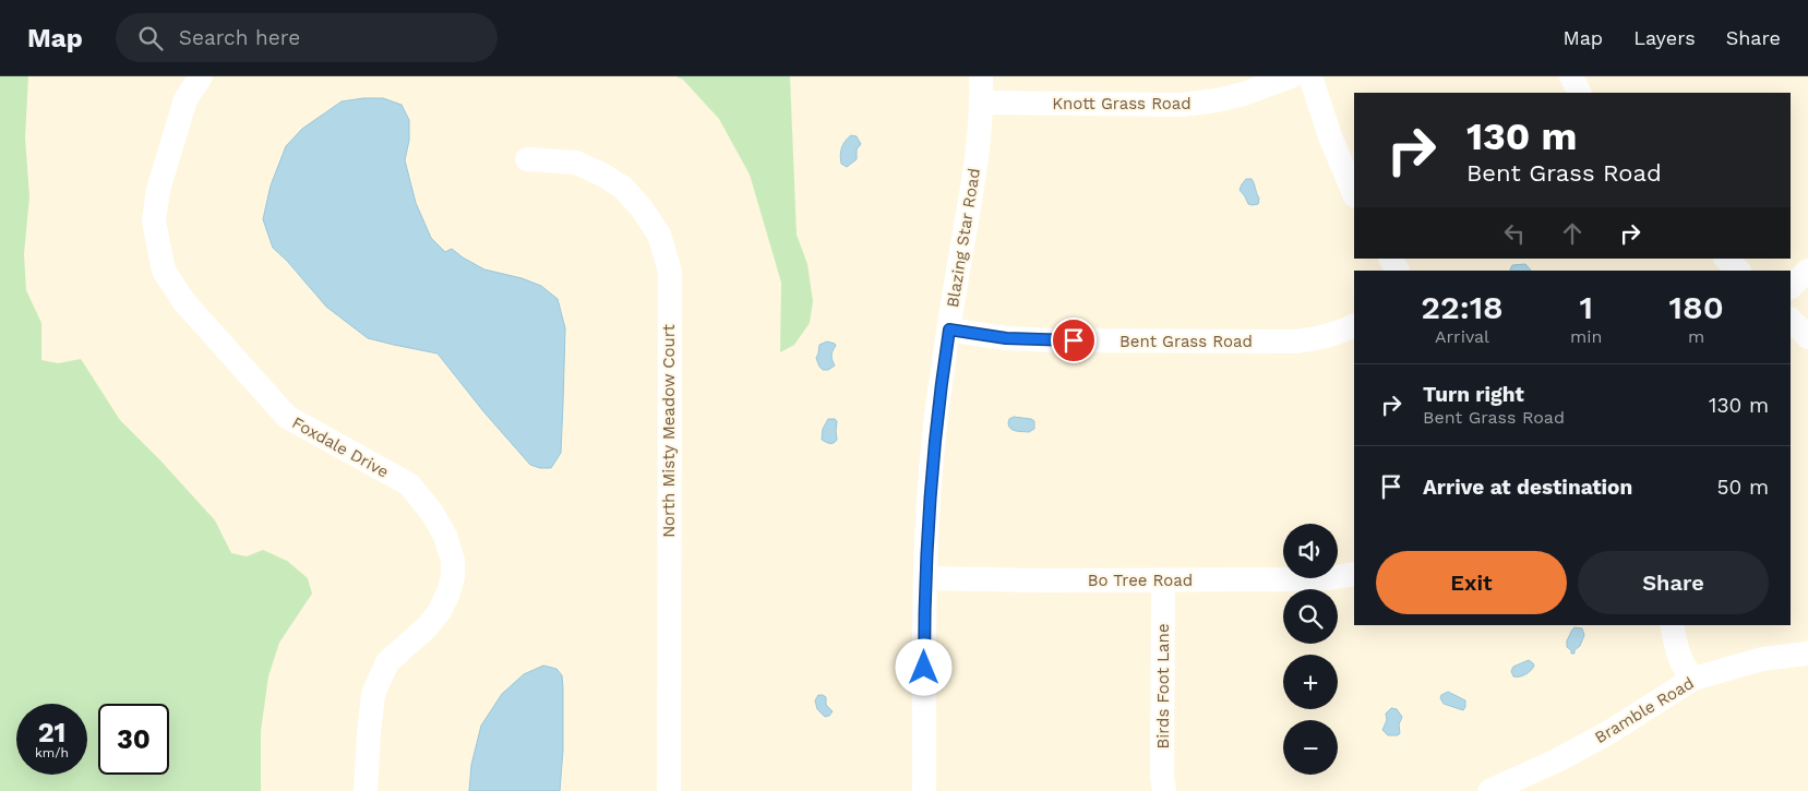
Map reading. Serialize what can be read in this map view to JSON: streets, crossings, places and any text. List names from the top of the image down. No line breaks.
{"streets":{"street":["Knott Grass Road","Blazing Star Road","Bent Grass Road","North Misty Meadow Court","Foxdale Drive","Bo Tree Road","Birds Foot Lane","Bramble Road"]},"crossings":[["Knott Grass Road","Blazing Star Road"],["Blazing Star Road","Bent Grass Road"],["Blazing Star Road","Bo Tree Road"],["Bo Tree Road","Birds Foot Lane"]],"page":{"header":"Map","search":"Search here","nav":["Map","Layers","Share"],"turn":["130 m","Bent Grass Road"],"eta":["22:18","Arrival","1","min","180","m"],"list":[{"name":"Turn right","note":"Bent Grass Road","value":"130 m"},{"name":"Arrive at destination","value":"50 m"}],"map_buttons":["+","−"],"buttons":["Exit","Share"],"speed":"21 km/h","limit":"30"}}
